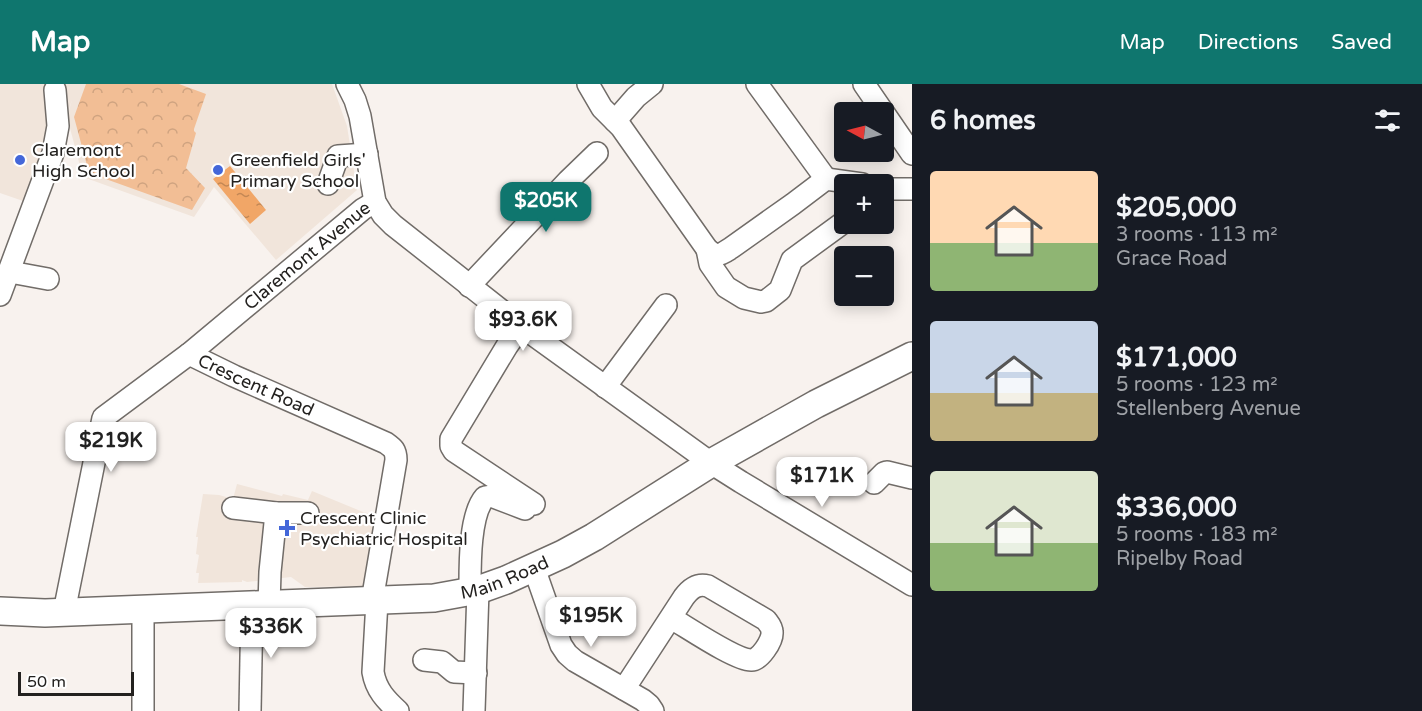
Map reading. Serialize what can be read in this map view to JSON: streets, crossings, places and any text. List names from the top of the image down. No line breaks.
{"streets":{"main road":["Main Road"],"street":["Claremont Avenue","Crescent Road"]},"crossings":[["Claremont Avenue","Crescent Road"],["Claremont Avenue","Main Road"],["Crescent Road","Main Road"]],"places":{"other":["Claremont High School","Greenfield Girls' Primary School"],"health":["Crescent Clinic Psychiatric Hospital"]},"scale_bar":"50 m","north":"left","page":{"header":"Map","nav":["Map","Directions","Saved"],"heading":"6 homes","map_buttons":["+","−"],"list":[{"name":"$205,000","note":"3 rooms · 113 m² · Grace Road"},{"name":"$171,000","note":"5 rooms · 123 m² · Stellenberg Avenue"},{"name":"$336,000","note":"5 rooms · 183 m² · Ripelby Road"}],"price":["$205K","$93.6K","$219K","$171K","$195K","$336K"],"scale":"50 m"}}
